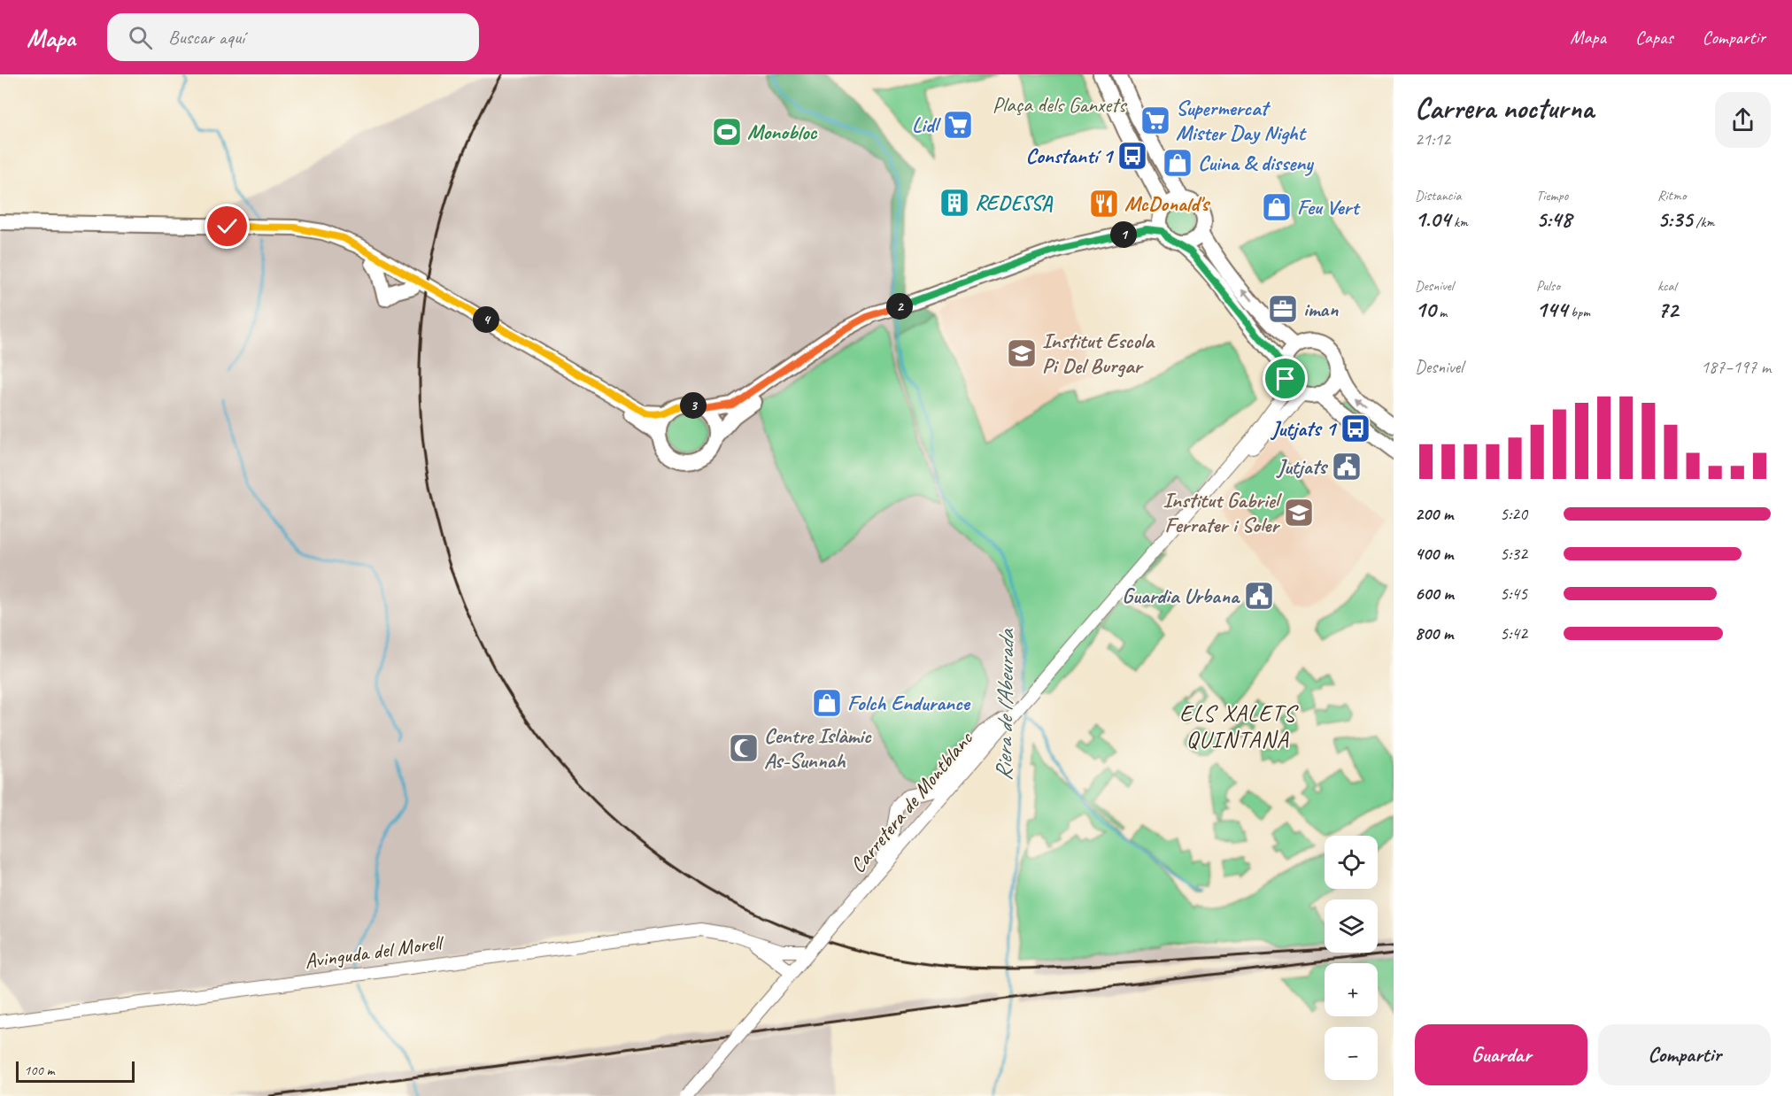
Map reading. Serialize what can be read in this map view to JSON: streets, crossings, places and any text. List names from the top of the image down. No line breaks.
{"streets":{"street":["Carretera de Montblanc","Avinguda del Morell"]},"crossings":[["Carretera de Montblanc","Avinguda del Morell"]],"districts":["ELS XALETS QUINTANA"],"water":["Riera de l'Abeurada"],"parks":["Plaça dels Ganxets"],"places":{"supermarket":["Supermercat Mister Day Night","Lidl"],"sports":["Monobloc"],"bus stop":["Constantí 1","Jutjats 1"],"shop":["Cuina & disseny","Feu Vert","Folch Endurance"],"building":["REDESSA"],"restaurant":["McDonald's"],"office":["iman"],"school or university":["Institut Escola Pi Del Burgar","Institut Gabriel Ferrater i Soler"],"public building":["Jutjats","Guardia Urbana"],"mosque":["Centre Islàmic As-Sunnah"]},"scale_bar":"100 m","page":{"header":"Mapa","search":"Buscar aquí","nav":["Mapa","Capas","Compartir"],"heading":["Carrera nocturna","21:12"],"stats":[["Distancia","1.04 km"],["Tiempo","5:48"],["Ritmo","5:35 /km"],["Desnivel","10 m"],["Pulso","144 bpm"],["kcal","72"]],"pins":["1","2","4","3"],"chart":["Desnivel","187–197 m"],"list":[{"name":"200 m","note":"5:20"},{"name":"400 m","note":"5:32"},{"name":"600 m","note":"5:45"},{"name":"800 m","note":"5:42"}],"map_buttons":["+","−"],"buttons":["Guardar","Compartir"],"scale":"100 m"}}
